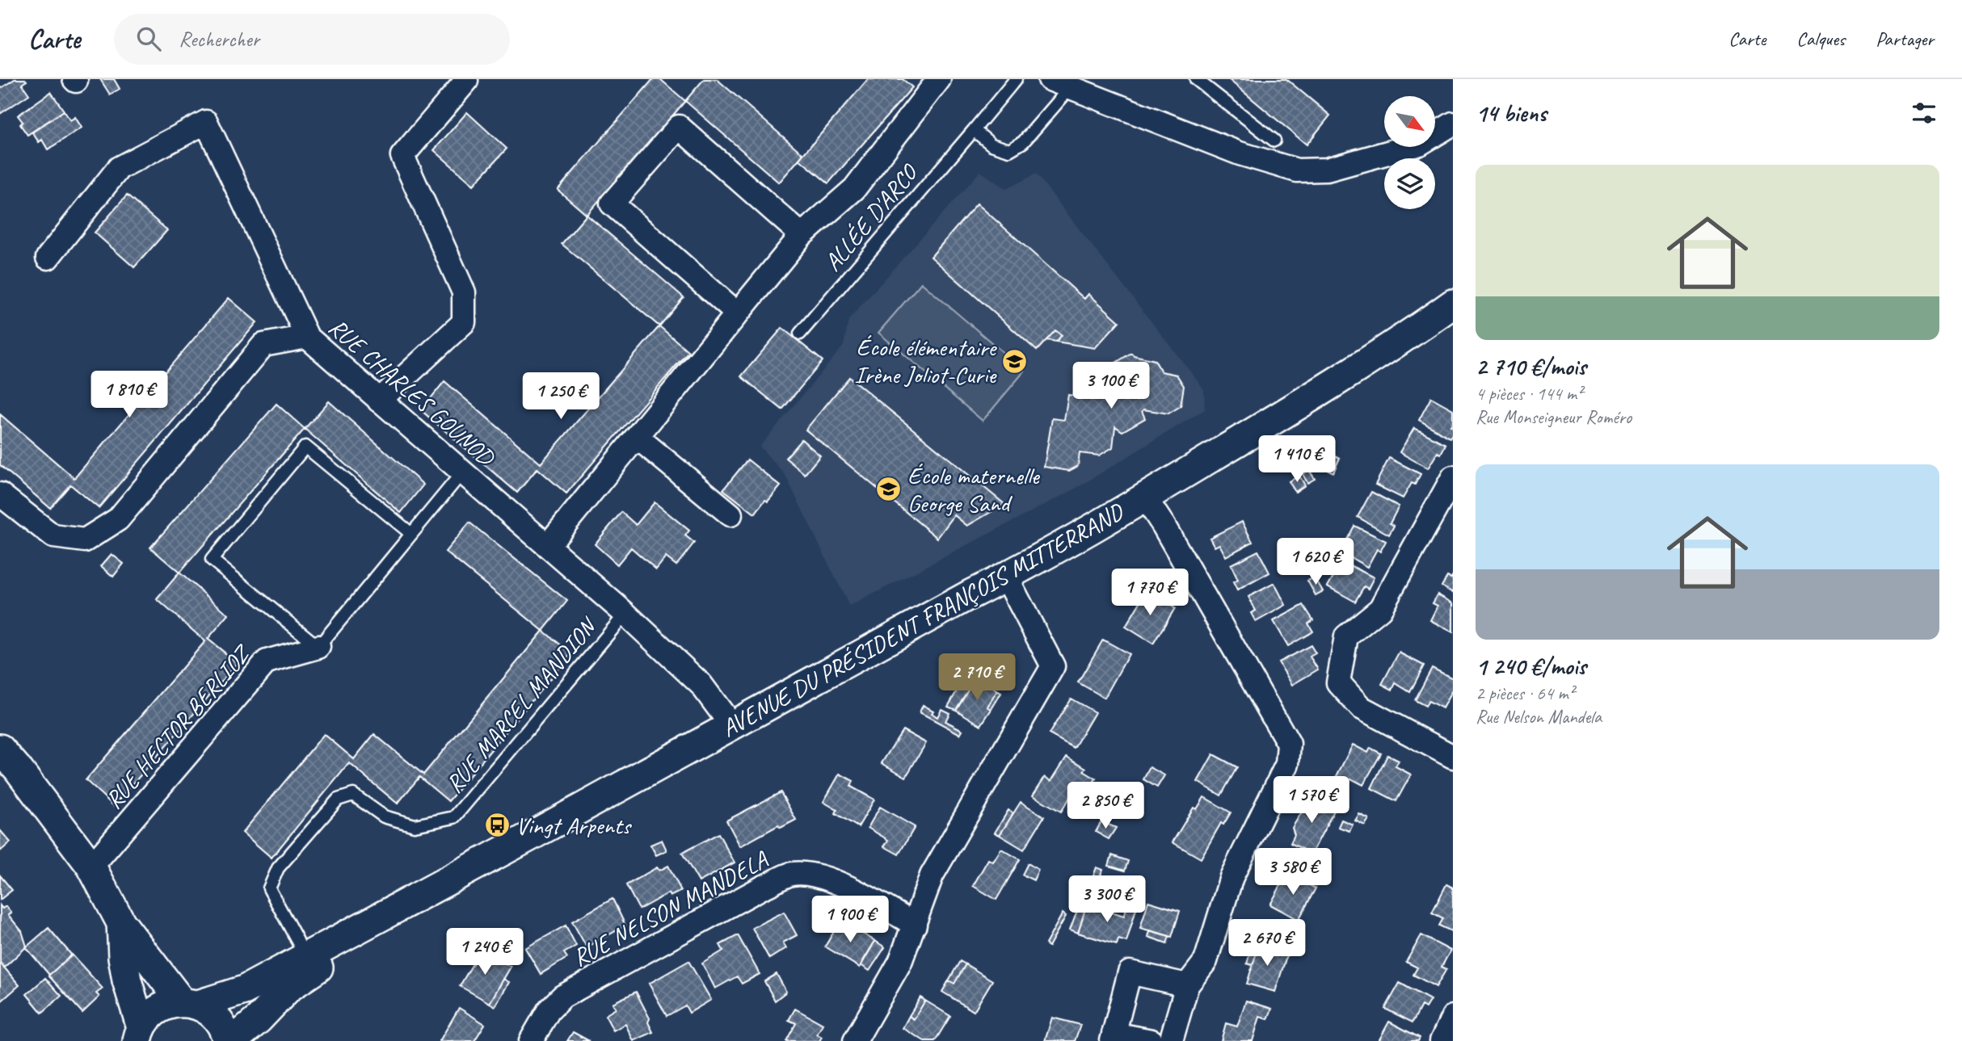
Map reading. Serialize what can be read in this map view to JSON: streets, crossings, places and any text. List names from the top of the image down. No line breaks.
{"streets":{"street":["RUE CHARLES GOUNOD","AVENUE DU PRÉSIDENT FRANÇOIS MITTERRAND","RUE HECTOR BERLIOZ","RUE NELSON MANDELA"],"lane":["ALLÉE D'ARCO","RUE MARCEL MANDION"]},"crossings":[["RUE CHARLES GOUNOD","AVENUE DU PRÉSIDENT FRANÇOIS MITTERRAND"],["RUE CHARLES GOUNOD","RUE MARCEL MANDION"],["AVENUE DU PRÉSIDENT FRANÇOIS MITTERRAND","RUE MARCEL MANDION"]],"places":{"school or university":["École élémentaire Irène Joliot-Curie","École maternelle George Sand"],"bus stop":["Vingt Arpents"]},"north":"bottom right","page":{"header":"Carte","search":"Rechercher","nav":["Carte","Calques","Partager"],"heading":"14 biens","list":[{"name":"2 710 €/mois","note":"4 pièces · 144 m² · Rue Monseigneur Roméro"},{"name":"1 240 €/mois","note":"2 pièces · 64 m² · Rue Nelson Mandela"}],"price":["3 100 €","1 810 €","1 250 €","1 410 €","1 620 €","1 770 €","2 710 €","1 570 €","2 850 €","3 580 €","3 300 €","1 900 €","2 670 €","1 240 €"]}}
